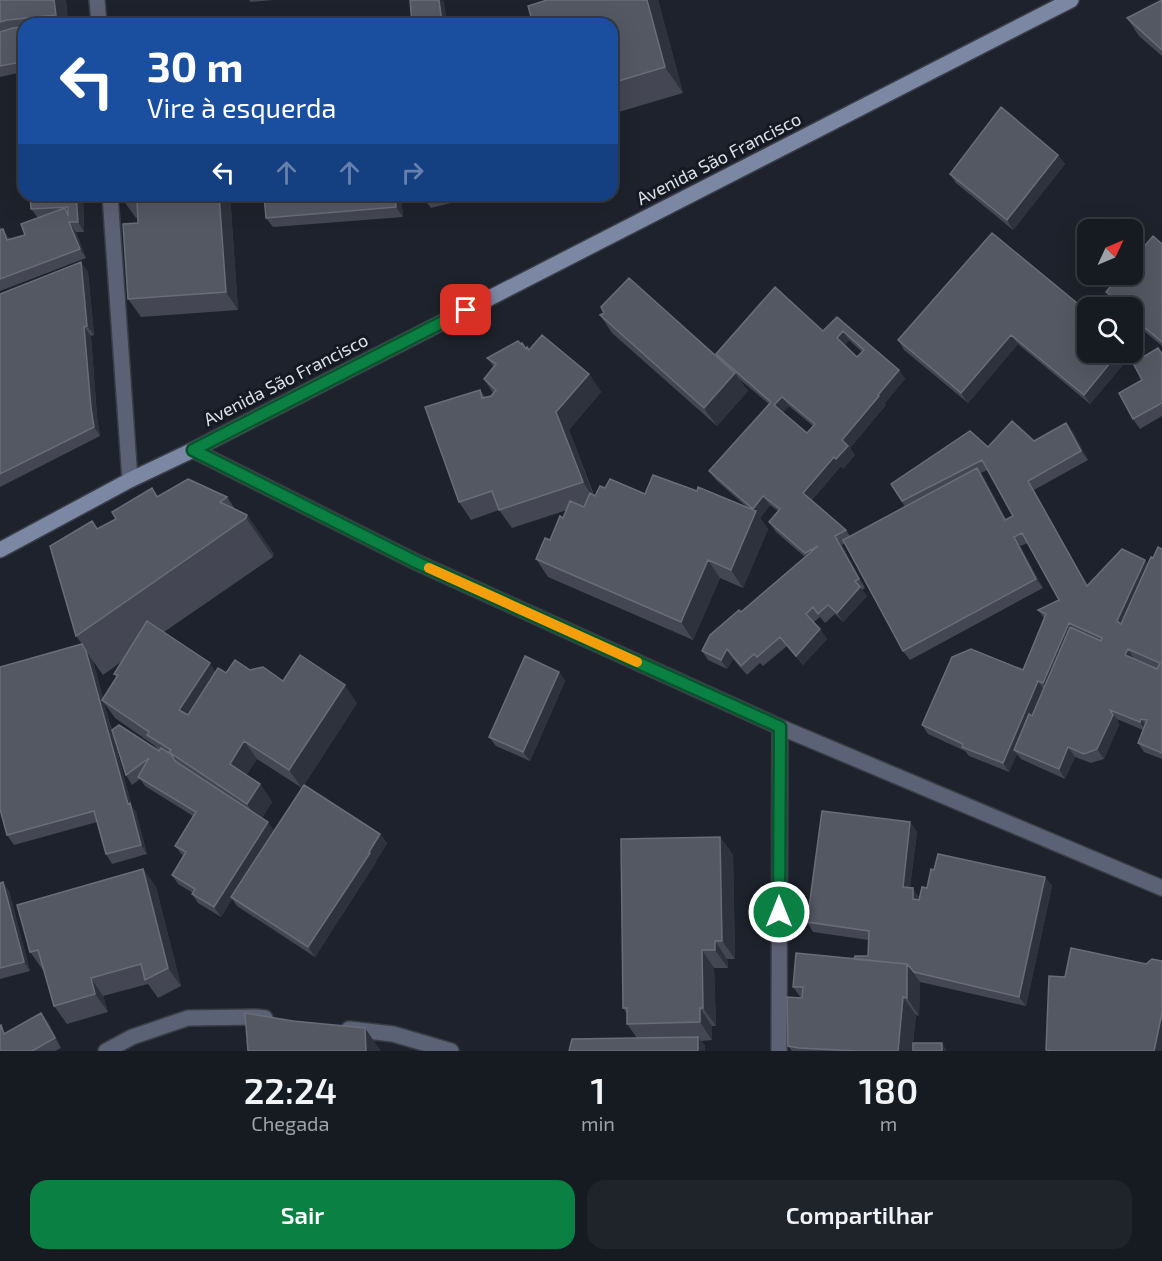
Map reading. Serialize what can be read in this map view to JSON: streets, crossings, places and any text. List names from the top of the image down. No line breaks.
{"streets":{"street":["Avenida São Francisco"]},"north":"top right","page":{"turn":["30 m","Vire à esquerda"],"eta":["22:24","Chegada","1","min","180","m"],"buttons":["Sair","Compartilhar"]}}
